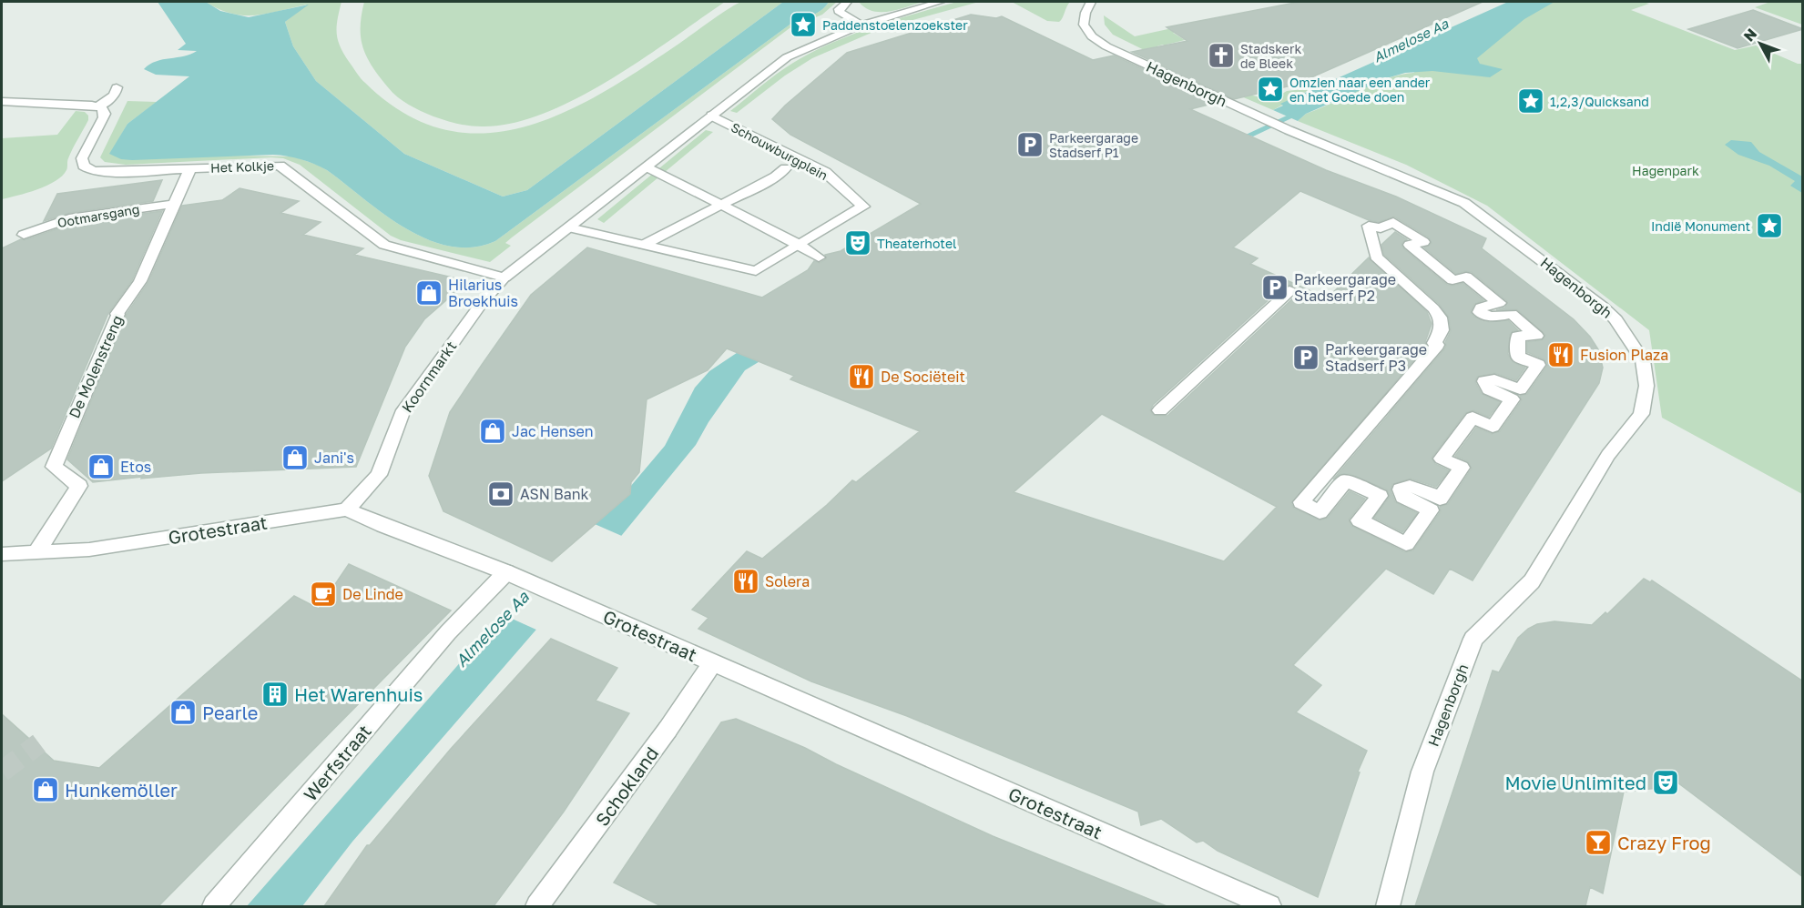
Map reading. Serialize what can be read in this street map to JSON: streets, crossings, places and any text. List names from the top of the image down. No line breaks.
{"streets":{"street":["Hagenborgh","Schouwburgplein","Het Kolkje","Ootmarsgang","De Molenstreng","Koornmarkt","Grotestraat","Werfstraat","Schokland"]},"crossings":[["Schouwburgplein","Het Kolkje"],["Schouwburgplein","Koornmarkt"],["Het Kolkje","De Molenstreng"],["Het Kolkje","Koornmarkt"],["Ootmarsgang","De Molenstreng"],["De Molenstreng","Grotestraat"],["Koornmarkt","Grotestraat"],["Grotestraat","Werfstraat"],["Grotestraat","Schokland"]],"water":["Almelose Aa"],"parks":["Hagenpark"],"places":{"place":["Paddenstoelenzoekster","Omzien naar een ander en het Goede doen","1,2,3/Quicksand","Indië Monument"],"church":["Stadskerk de Bleek"],"parking":["Parkeergarage Stadserf P1","Parkeergarage Stadserf P2","Parkeergarage Stadserf P3"],"theatre":["Theaterhotel","Movie Unlimited"],"shop":["Hilarius Broekhuis","Jac Hensen","Jani's","Etos","Pearle","Hunkemöller"],"restaurant":["Fusion Plaza","De Sociëteit","Solera"],"bank":["ASN Bank"],"cafe":["De Linde"],"building":["Het Warenhuis"],"bar":["Crazy Frog"]},"north":"top left"}
